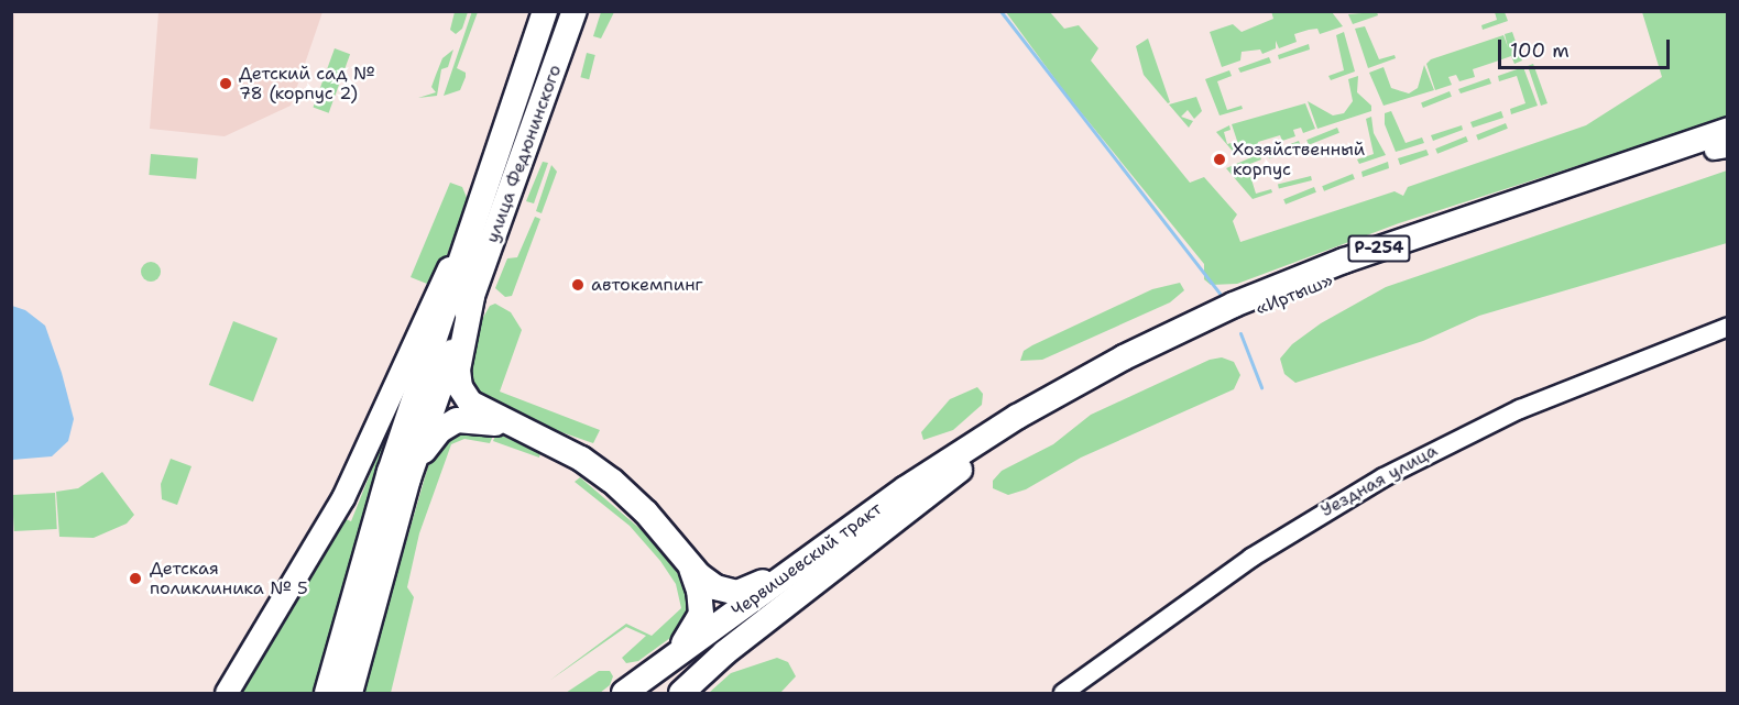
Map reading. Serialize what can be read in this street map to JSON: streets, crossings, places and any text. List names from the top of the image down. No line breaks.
{"streets":{"highway":["улица Федюнинского","Р-254","«Иртыш»","Червишевский тракт"],"street":["Уездная улица"]},"crossings":[["«Иртыш»","Червишевский тракт"]],"places":["Детский сад № 78 (корпус 2)","Хозяйственный корпус","автокемпинг","Детская поликлиника № 5"],"scale_bar":"100 m"}
